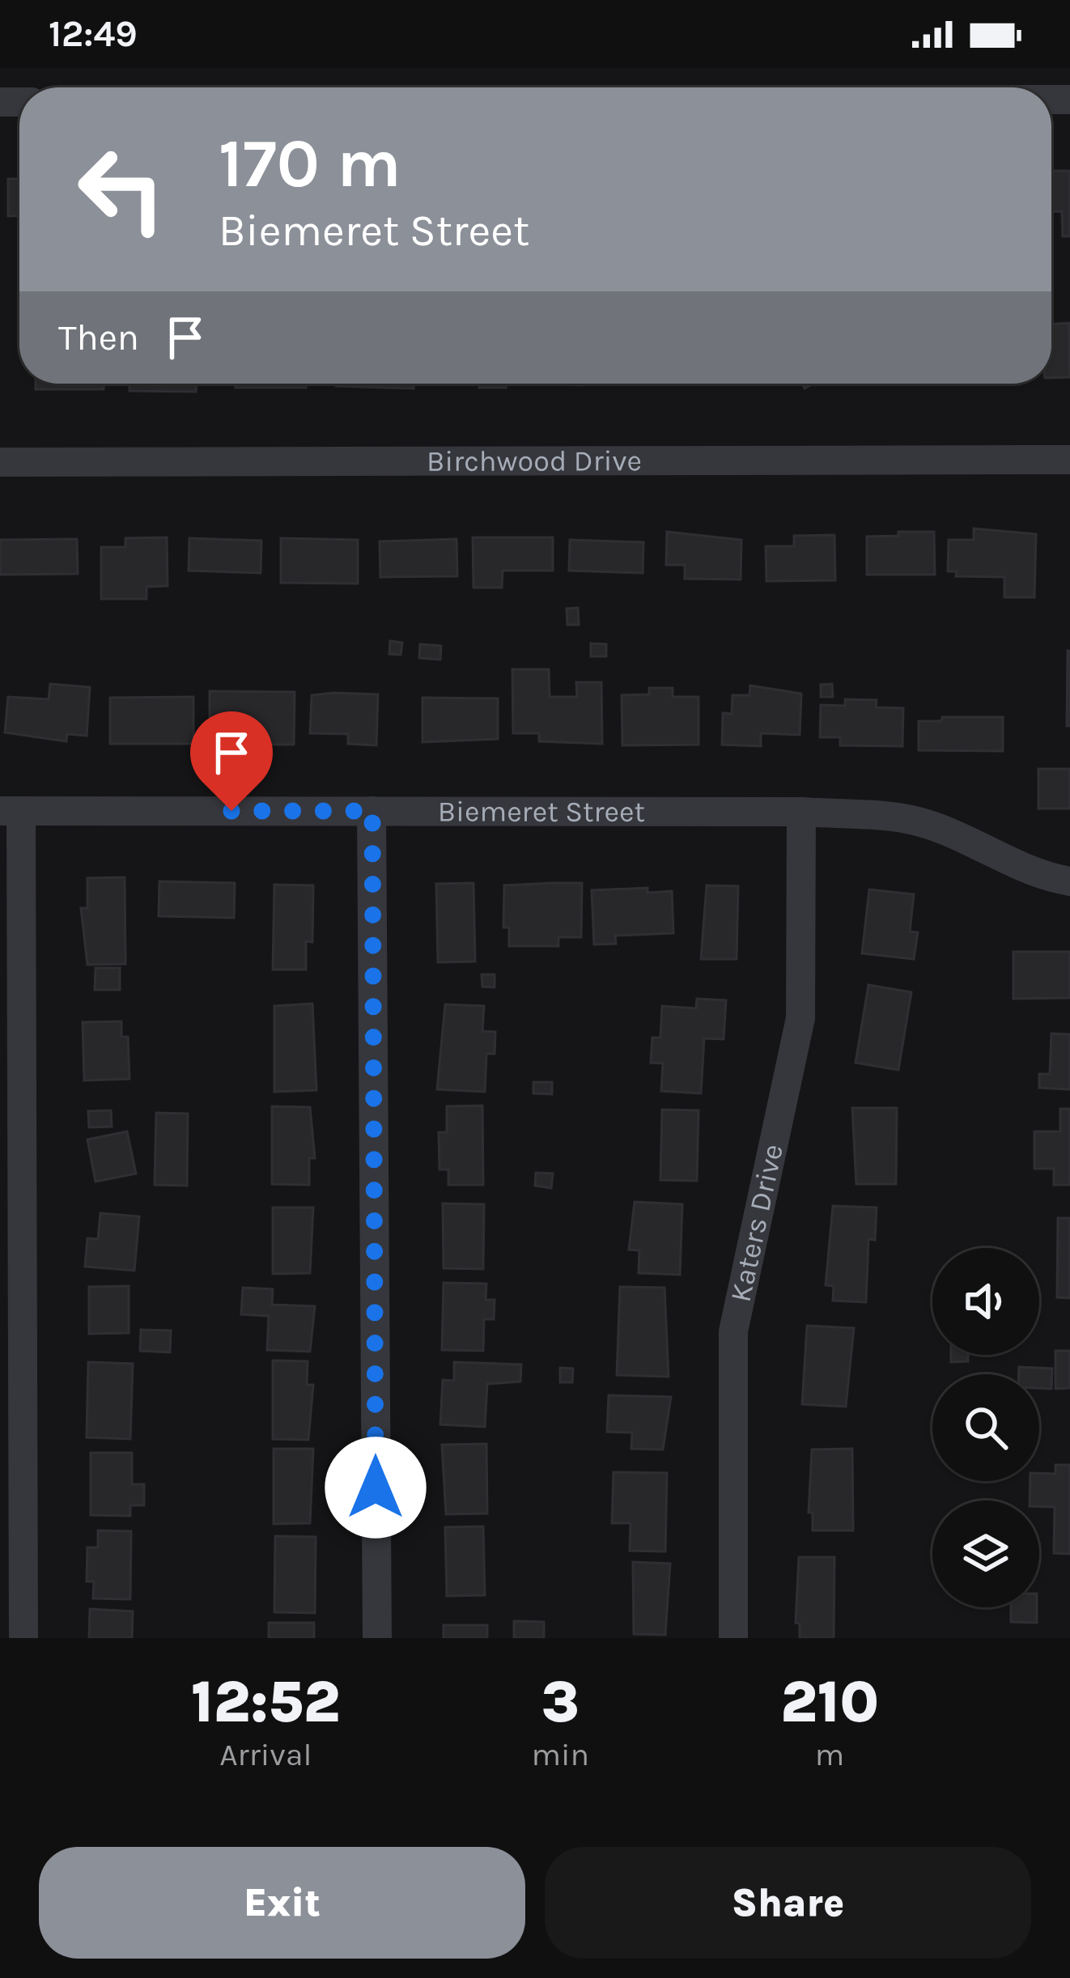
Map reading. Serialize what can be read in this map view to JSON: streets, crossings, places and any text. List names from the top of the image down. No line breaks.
{"streets":{"street":["Birchwood Drive","Biemeret Street","Katers Drive"]},"crossings":[["Biemeret Street","Katers Drive"]],"page":{"status":"12:49","turn":["170 m","Biemeret Street"],"then":"Then","eta":["12:52","Arrival","3","min","210","m"],"buttons":["Exit","Share"]}}
